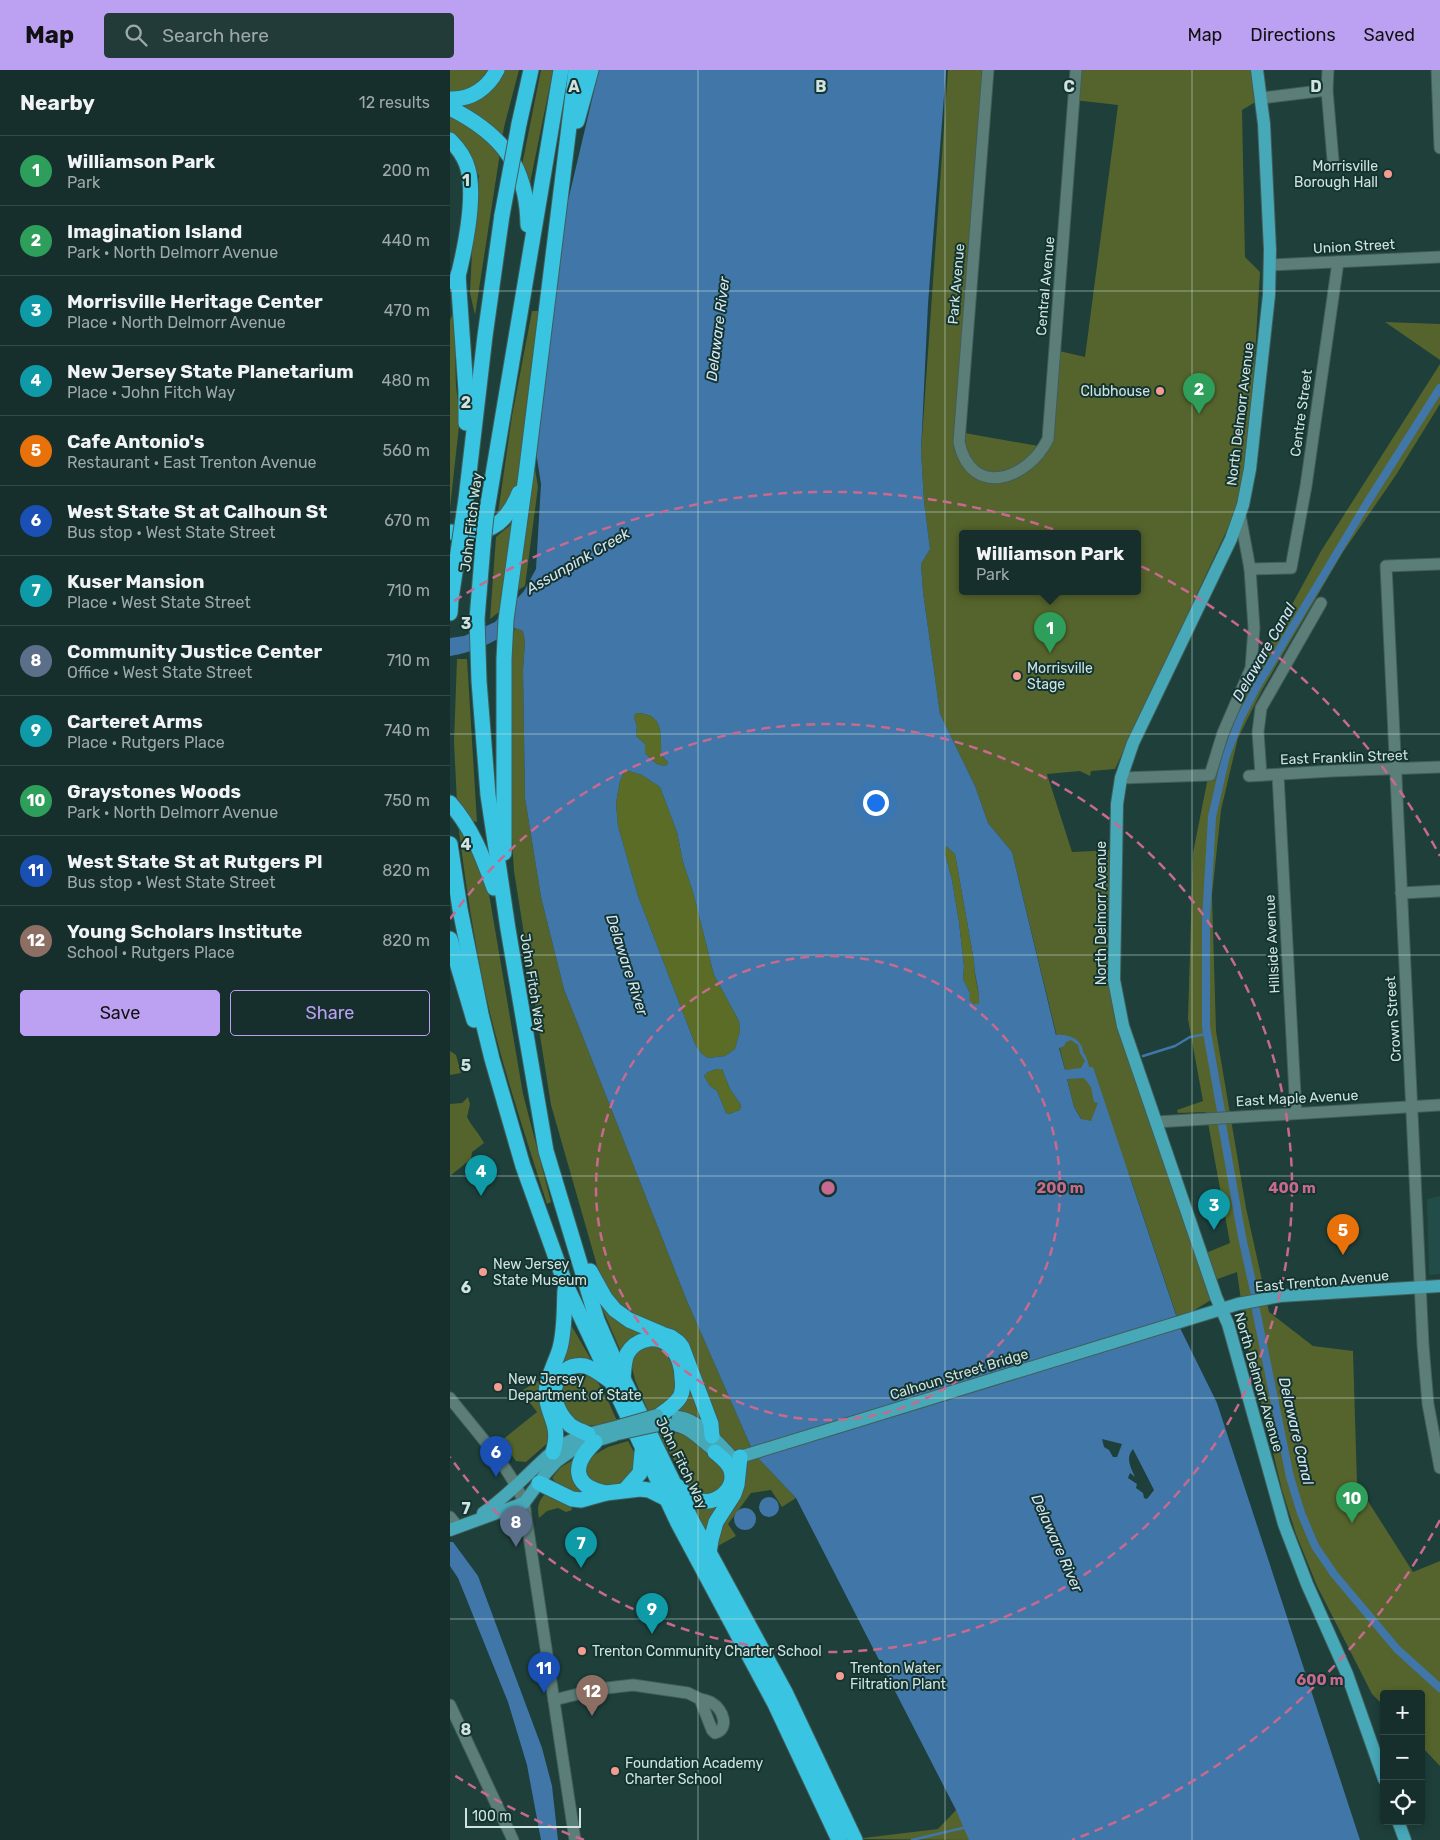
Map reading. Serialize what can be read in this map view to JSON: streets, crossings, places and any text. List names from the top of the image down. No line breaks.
{"streets":{"highway":["John Fitch Way"],"main road":["North Delmorr Avenue","East Trenton Avenue","Calhoun Street Bridge"],"street":["Union Street","Park Avenue","Central Avenue","Centre Street","East Franklin Street","Hillside Avenue","Crown Street","East Maple Avenue"]},"crossings":[["Union Street","Centre Street"],["Union Street","North Delmorr Avenue"],["Park Avenue","Central Avenue"],["North Delmorr Avenue","East Maple Avenue"],["North Delmorr Avenue","East Trenton Avenue"],["East Franklin Street","Hillside Avenue"],["East Franklin Street","Crown Street"],["Hillside Avenue","East Maple Avenue"],["Crown Street","East Maple Avenue"],["Crown Street","East Trenton Avenue"],["East Trenton Avenue","Calhoun Street Bridge"]],"water":["Delaware River","Assunpink Creek","Delaware Canal"],"places":["Morrisville Borough Hall","Clubhouse","Morrisville Stage","New Jersey State Museum","New Jersey Department of State","Trenton Community Charter School","Trenton Water Filtration Plant","Foundation Academy Charter School"],"scale_bar":"100 m","page":{"header":"Map","search":"Search here","nav":["Map","Directions","Saved"],"heading":["Nearby","12 results"],"list":[{"mark":"1","name":"Williamson Park","note":"Park","value":"200 m"},{"mark":"2","name":"Imagination Island","note":"Park · North Delmorr Avenue","value":"440 m"},{"mark":"3","name":"Morrisville Heritage Center","note":"Place · North Delmorr Avenue","value":"470 m"},{"mark":"4","name":"New Jersey State Planetarium","note":"Place · John Fitch Way","value":"480 m"},{"mark":"5","name":"Cafe Antonio's","note":"Restaurant · East Trenton Avenue","value":"560 m"},{"mark":"6","name":"West State St at Calhoun St","note":"Bus stop · West State Street","value":"670 m"},{"mark":"7","name":"Kuser Mansion","note":"Place · West State Street","value":"710 m"},{"mark":"8","name":"Community Justice Center","note":"Office · West State Street","value":"710 m"},{"mark":"9","name":"Carteret Arms","note":"Place · Rutgers Place","value":"740 m"},{"mark":"10","name":"Graystones Woods","note":"Park · North Delmorr Avenue","value":"750 m"},{"mark":"11","name":"West State St at Rutgers Pl","note":"Bus stop · West State Street","value":"820 m"},{"mark":"12","name":"Young Scholars Institute","note":"School · Rutgers Place","value":"820 m"}],"pins":["2","1","4","3","5","6","10","8","7","9","11","12"],"popup":["Williamson Park","Park"],"buttons":["Save","Share"],"map_buttons":["+","−"],"scale":"100 m"},"grid":{"columns":["A","B","C","D"],"rows":["1","2","3","4","5","6","7","8"]},"rings":["200 m","400 m","600 m"]}
